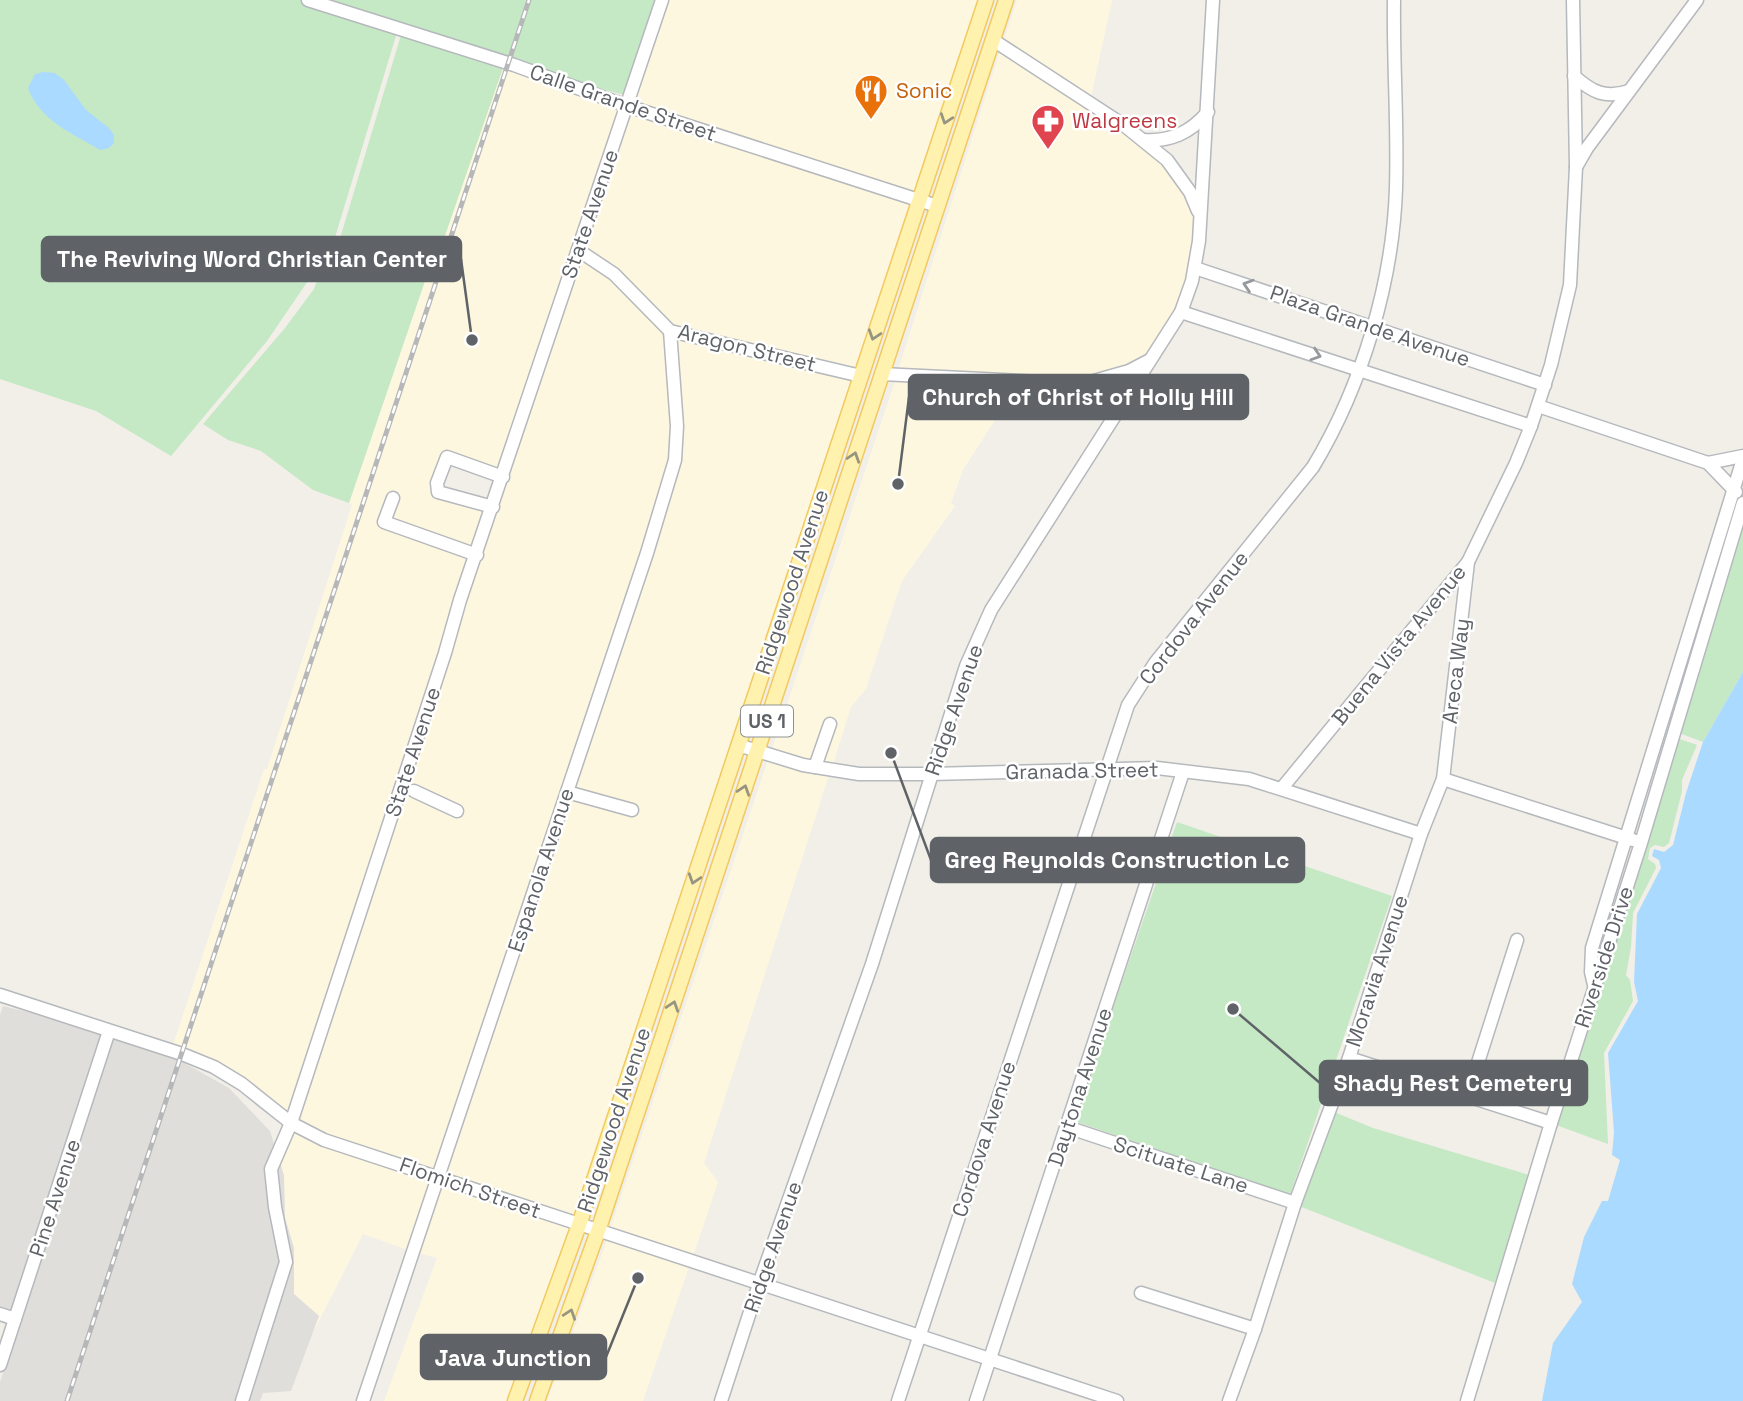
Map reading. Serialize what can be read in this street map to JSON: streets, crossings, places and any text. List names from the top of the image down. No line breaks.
{"streets":{"main road":["Ridgewood Avenue","US 1"],"street":["Calle Grande Street","State Avenue","Plaza Grande Avenue","Aragon Street","Cordova Avenue","Buena Vista Avenue","Areca Way","Ridge Avenue","Granada Street","Espanola Avenue","Riverside Drive","Moravia Avenue","Daytona Avenue","Scituate Lane","Flomich Street","Pine Avenue"]},"crossings":[["Calle Grande Street","State Avenue"],["Calle Grande Street","Ridgewood Avenue"],["State Avenue","Aragon Street"],["State Avenue","Flomich Street"],["Plaza Grande Avenue","Cordova Avenue"],["Plaza Grande Avenue","Buena Vista Avenue"],["Plaza Grande Avenue","Ridge Avenue"],["Aragon Street","Ridgewood Avenue"],["Aragon Street","Espanola Avenue"],["Ridgewood Avenue","Granada Street"],["Ridgewood Avenue","Flomich Street"],["Cordova Avenue","Granada Street"],["Cordova Avenue","Flomich Street"],["Buena Vista Avenue","Areca Way"],["Buena Vista Avenue","Granada Street"],["Areca Way","Moravia Avenue"],["Ridge Avenue","Granada Street"],["Ridge Avenue","Flomich Street"],["Granada Street","Moravia Avenue"],["Granada Street","Daytona Avenue"],["Espanola Avenue","Flomich Street"],["Moravia Avenue","Scituate Lane"],["Daytona Avenue","Scituate Lane"],["Daytona Avenue","Flomich Street"],["Flomich Street","Pine Avenue"]],"places":{"restaurant":["Sonic"],"pharmacy":["Walgreens"],"other":["The Reviving Word Christian Center","Church of Christ of Holly Hill","Greg Reynolds Construction Lc","Shady Rest Cemetery","Java Junction"]}}
